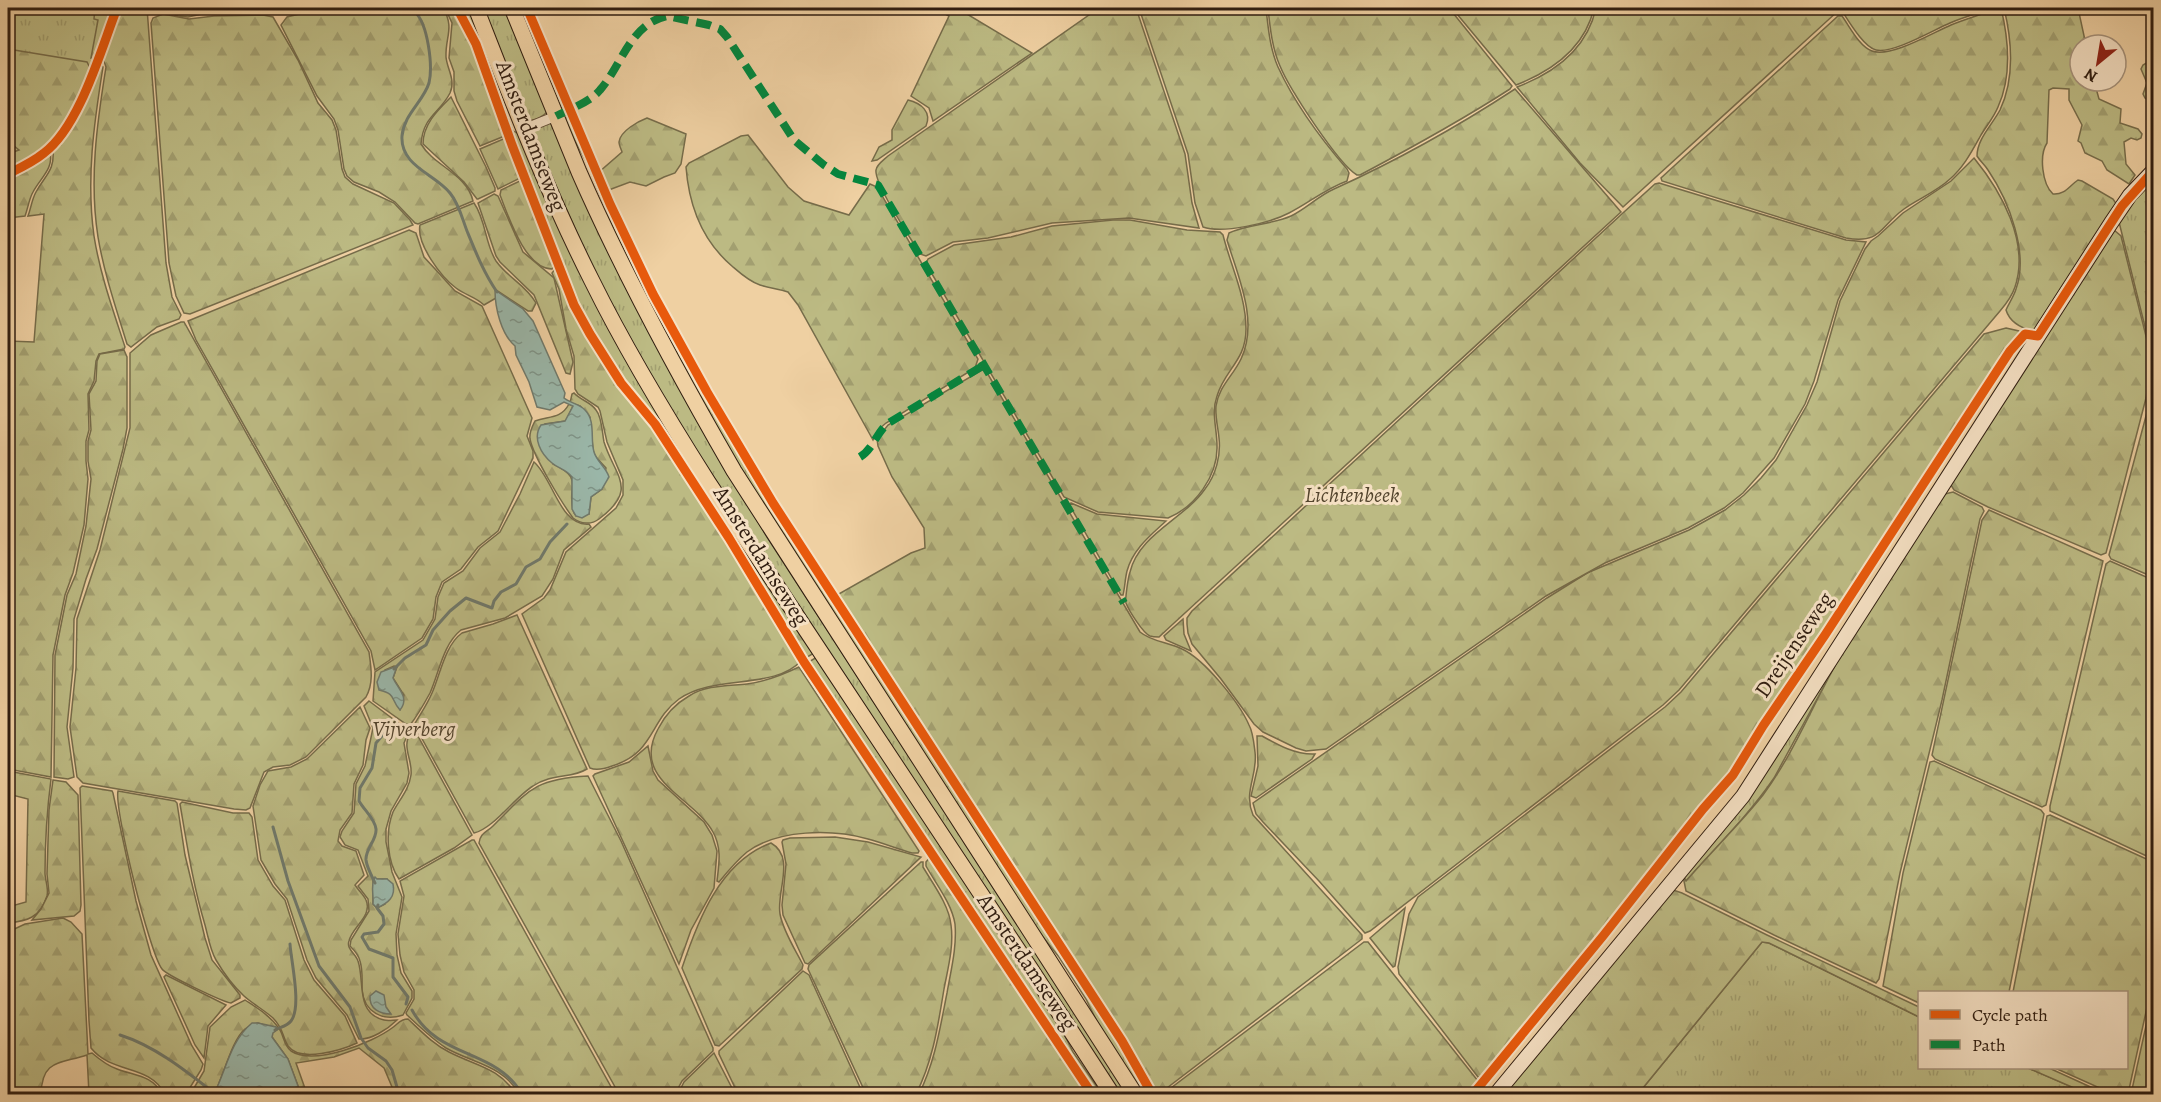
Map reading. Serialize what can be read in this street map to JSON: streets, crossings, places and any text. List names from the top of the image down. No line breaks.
{"streets":{"main road":["Amsterdamseweg","Dreijenseweg"]},"parks":["Lichtenbeek","Vijverberg"],"legend":["Cycle path","Path"],"north":"bottom left"}
